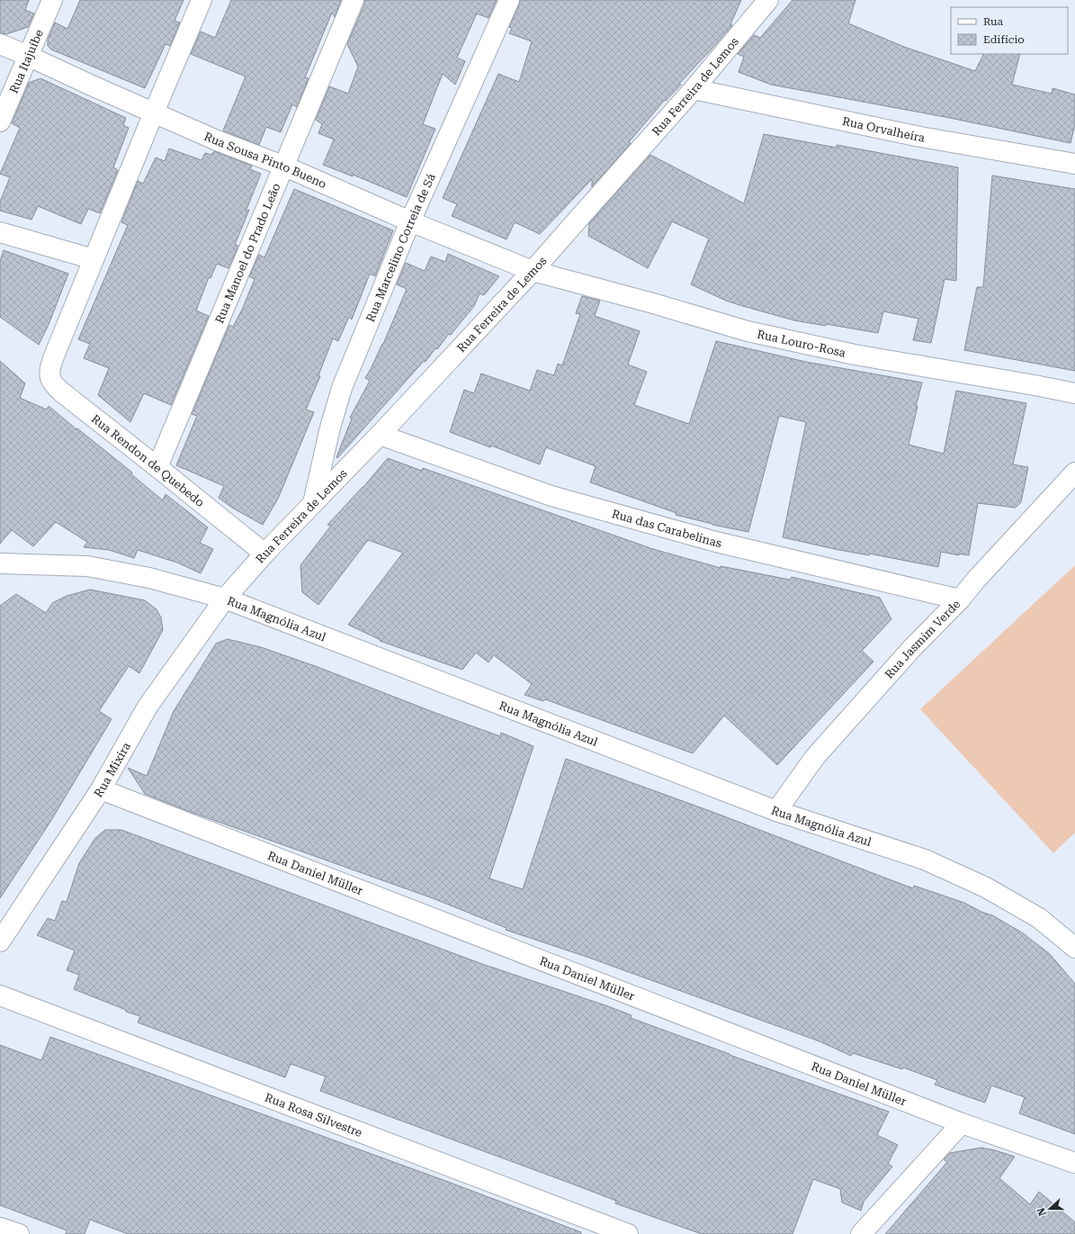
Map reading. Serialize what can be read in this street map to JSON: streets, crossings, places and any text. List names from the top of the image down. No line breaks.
{"streets":{"street":["Rua Itajuíbe","Rua Ferreira de Lemos","Rua Orvalheira","Rua Sousa Pinto Bueno","Rua Marcelino Correia de Sá","Rua Manoel do Prado Leão","Rua Louro-Rosa","Rua Rendon de Quebedo","Rua das Carabelinas","Rua Magnólia Azul","Rua Jasmim Verde","Rua Mixira","Rua Daniel Müller","Rua Rosa Silvestre"]},"crossings":[["Rua Itajuíbe","Rua Sousa Pinto Bueno"],["Rua Ferreira de Lemos","Rua Orvalheira"],["Rua Ferreira de Lemos","Rua Sousa Pinto Bueno"],["Rua Ferreira de Lemos","Rua Marcelino Correia de Sá"],["Rua Ferreira de Lemos","Rua Louro-Rosa"],["Rua Ferreira de Lemos","Rua Rendon de Quebedo"],["Rua Ferreira de Lemos","Rua das Carabelinas"],["Rua Ferreira de Lemos","Rua Magnólia Azul"],["Rua Ferreira de Lemos","Rua Mixira"],["Rua Sousa Pinto Bueno","Rua Marcelino Correia de Sá"],["Rua Sousa Pinto Bueno","Rua Manoel do Prado Leão"],["Rua Sousa Pinto Bueno","Rua Louro-Rosa"],["Rua Manoel do Prado Leão","Rua Rendon de Quebedo"],["Rua das Carabelinas","Rua Jasmim Verde"],["Rua Magnólia Azul","Rua Jasmim Verde"],["Rua Magnólia Azul","Rua Mixira"],["Rua Mixira","Rua Daniel Müller"]],"legend":["Rua","Edifício"],"north":"left"}
